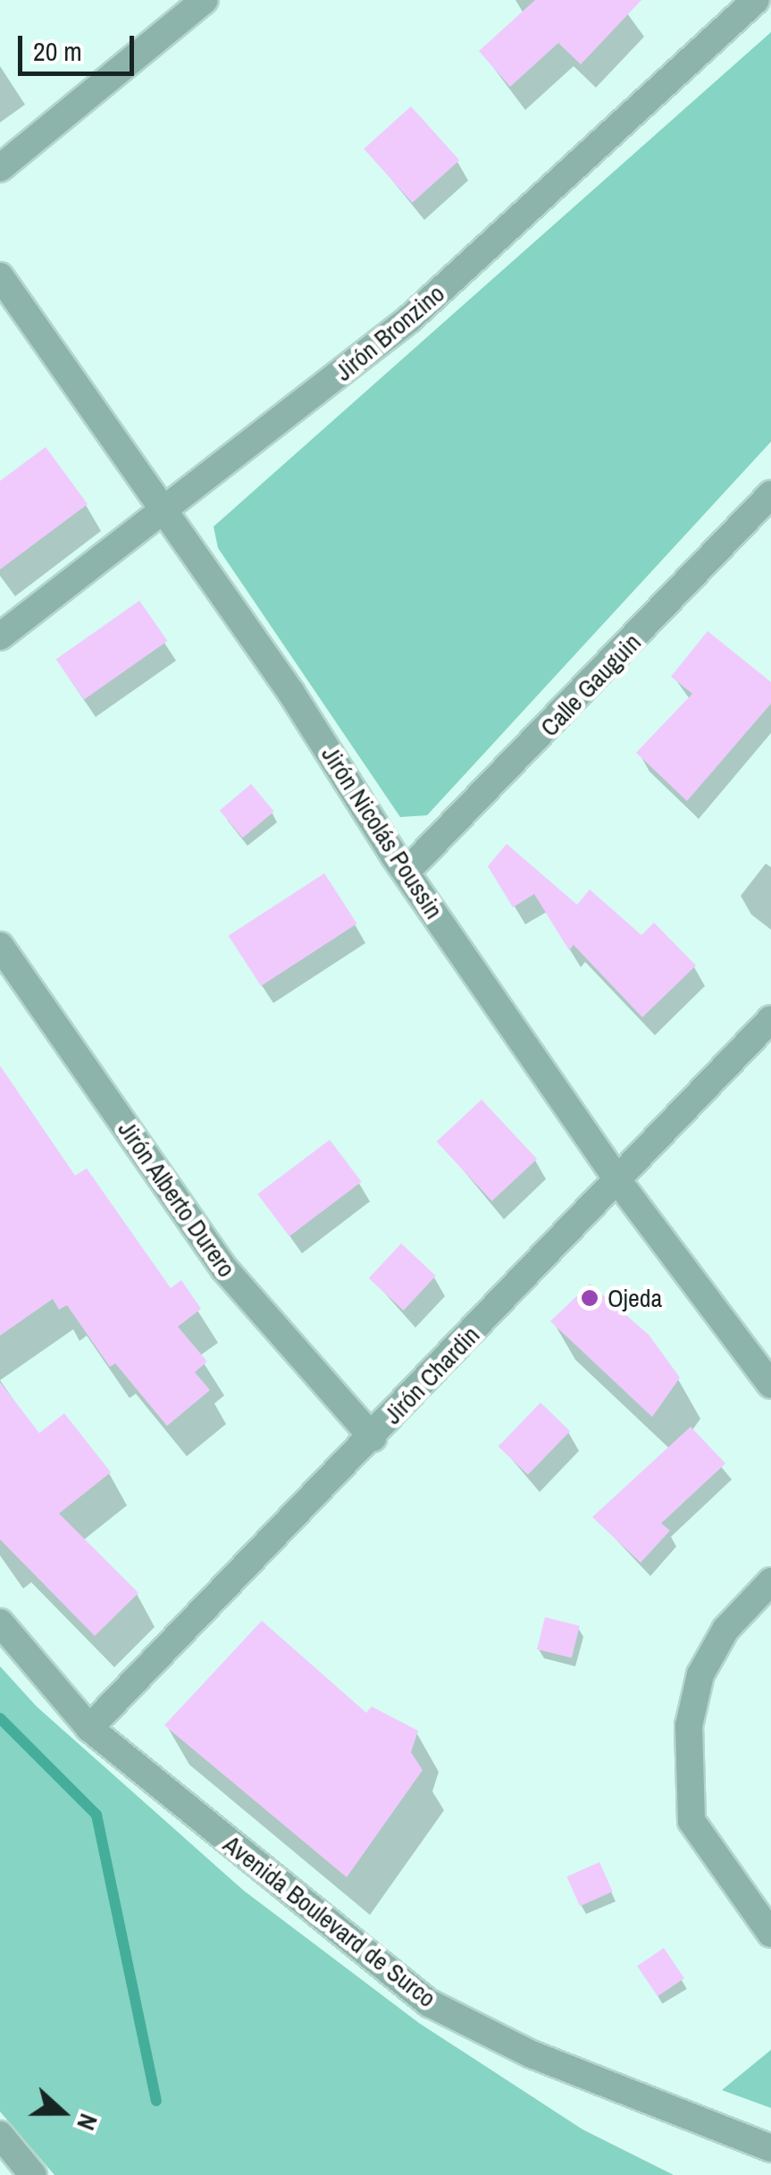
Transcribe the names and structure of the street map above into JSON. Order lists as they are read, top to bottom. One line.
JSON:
{"streets":{"street":["Jirón Bronzino","Calle Gauguin","Jirón Nicolás Poussin","Jirón Alberto Durero","Jirón Chardin","Avenida Boulevard de Surco"]},"crossings":[["Jirón Bronzino","Jirón Nicolás Poussin"],["Calle Gauguin","Jirón Nicolás Poussin"],["Jirón Nicolás Poussin","Jirón Chardin"],["Jirón Alberto Durero","Jirón Chardin"],["Jirón Chardin","Avenida Boulevard de Surco"]],"places":["Ojeda"],"scale_bar":"20 m","north":"right"}
